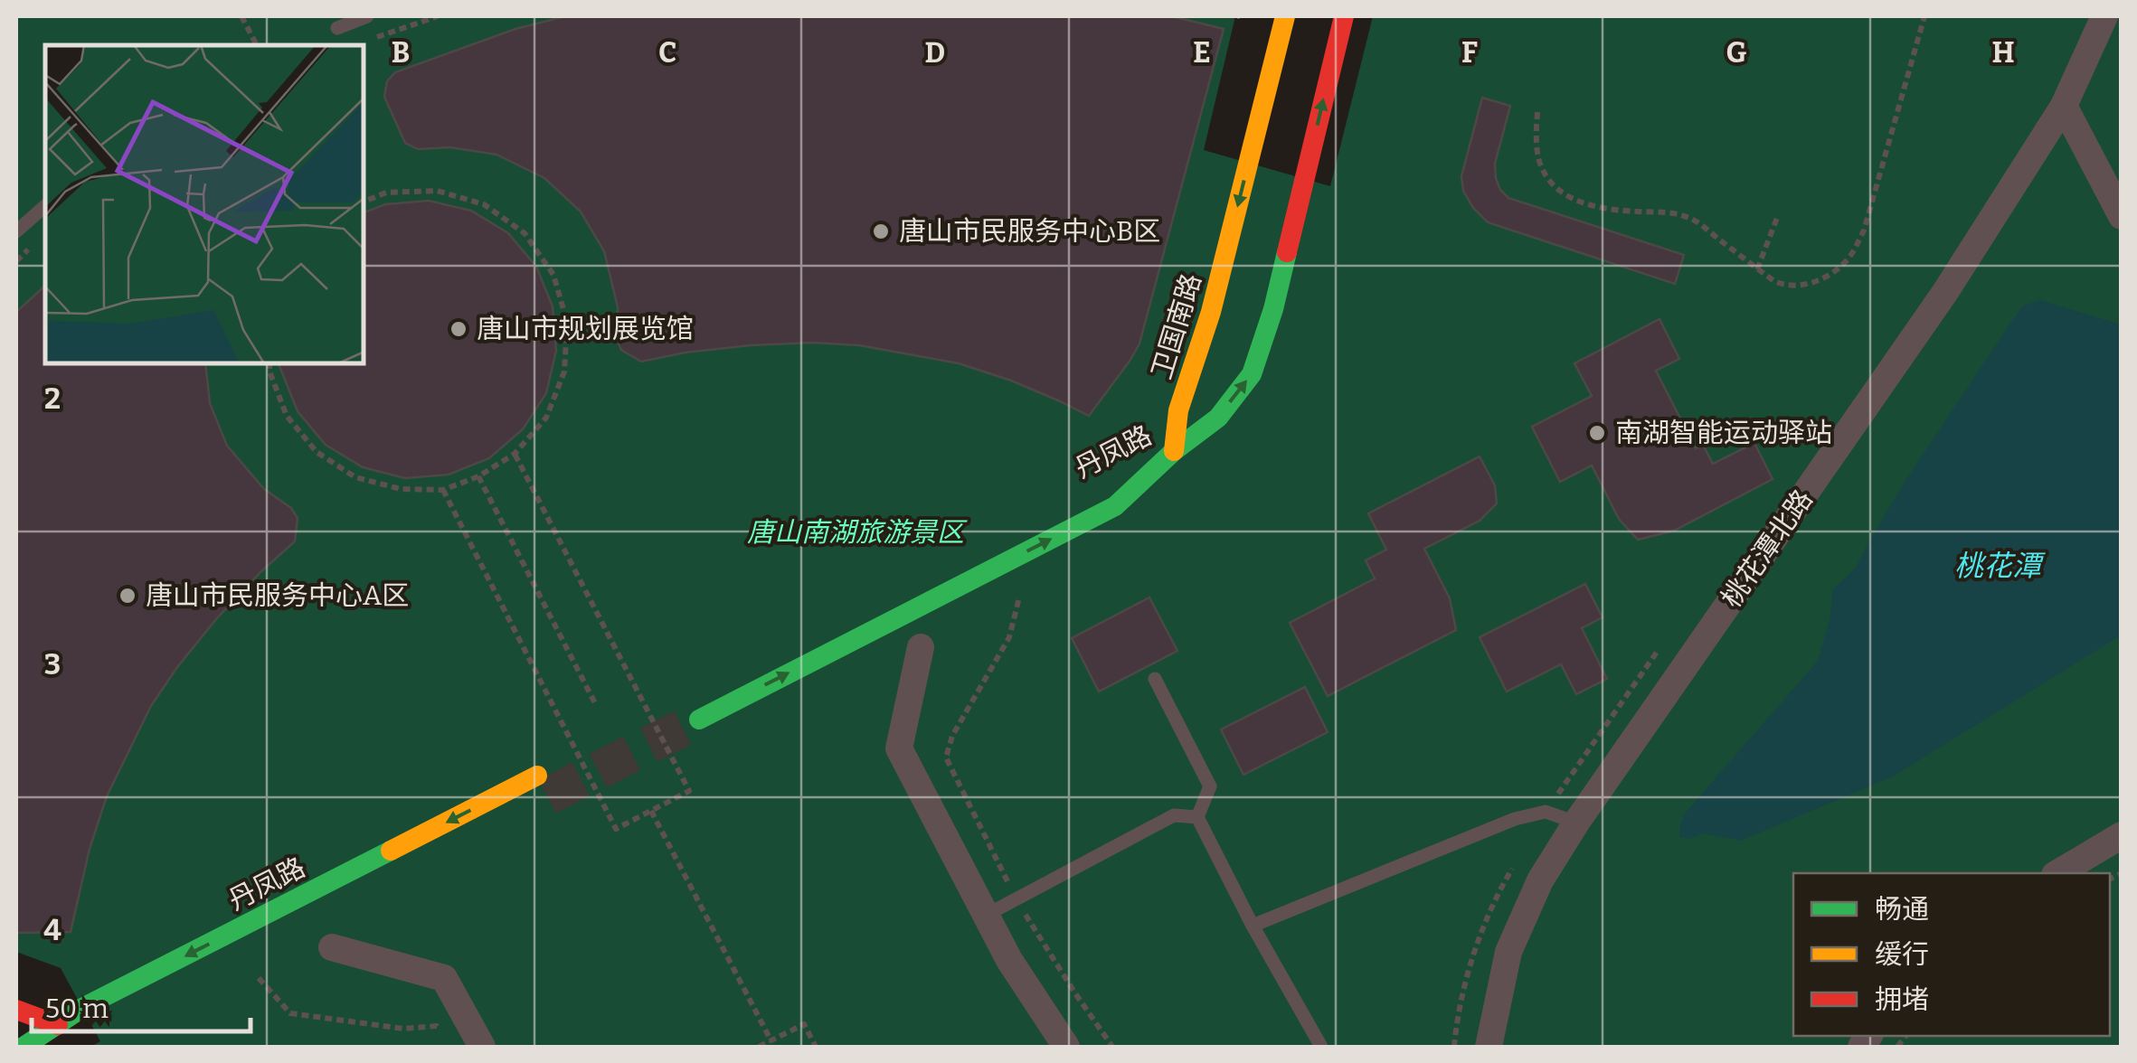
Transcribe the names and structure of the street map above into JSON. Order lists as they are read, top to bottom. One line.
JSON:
{"streets":{"main road":["卫国南路","丹凤路"],"street":["桃花潭北路"]},"crossings":[["卫国南路","丹凤路"]],"water":["桃花潭"],"parks":["唐山南湖旅游景区"],"places":["唐山市民服务中心B区","唐山市规划展览馆","南湖智能运动驿站","唐山市民服务中心A区"],"legend":["畅通","缓行","拥堵"],"scale_bar":"50 m","grid":{"columns":["B","C","D","E","F","G","H"],"rows":["2","3","4"]}}
